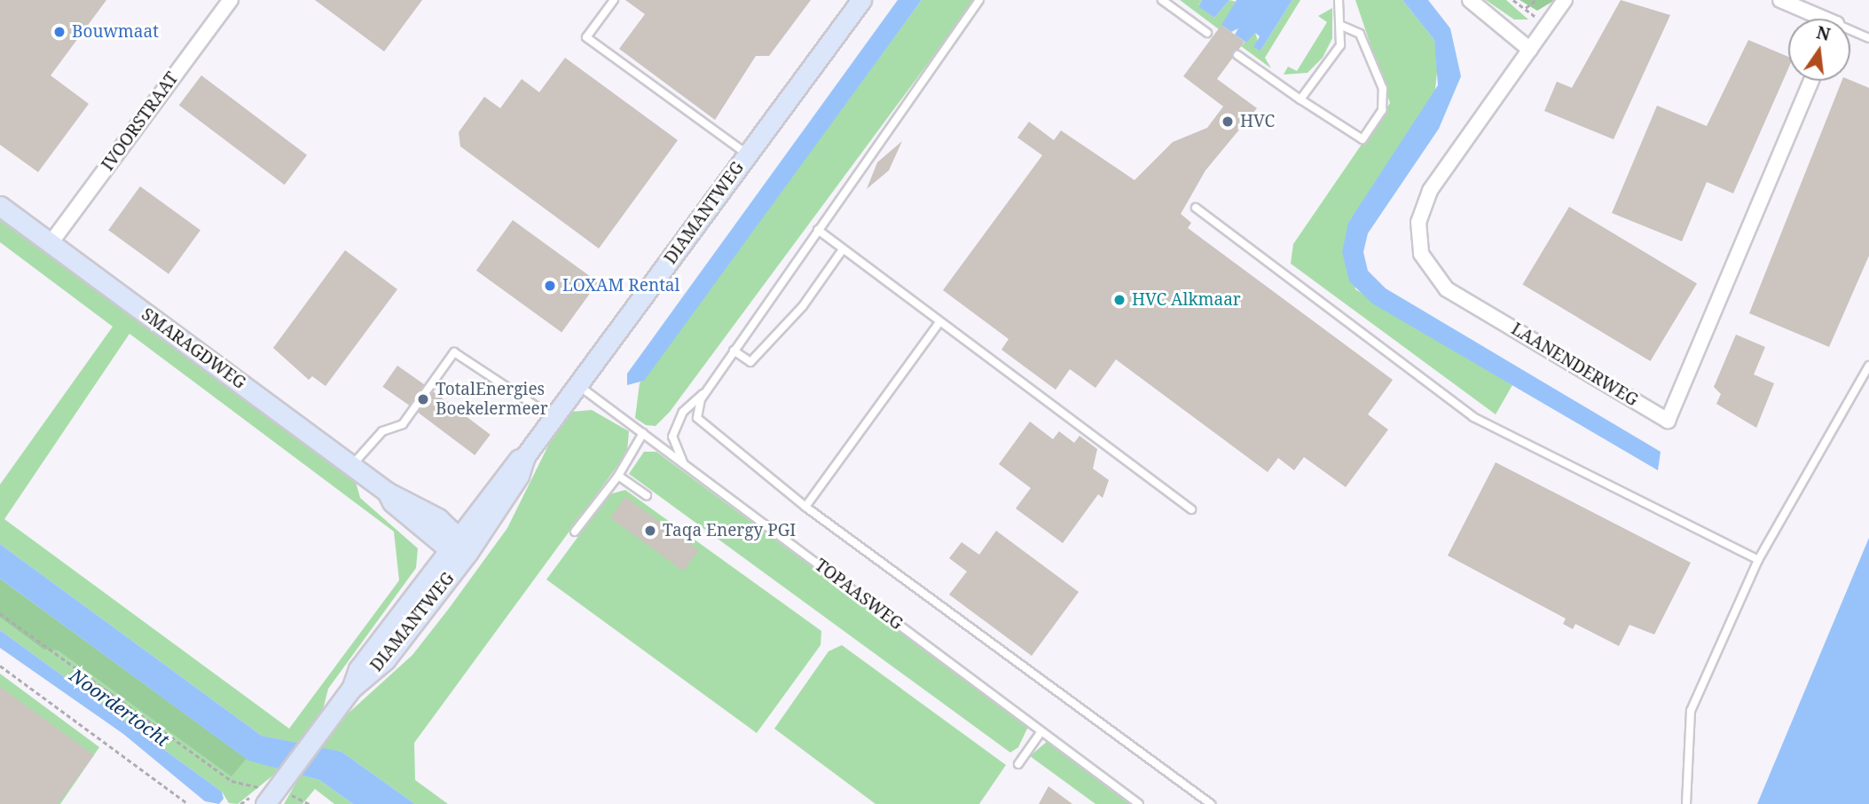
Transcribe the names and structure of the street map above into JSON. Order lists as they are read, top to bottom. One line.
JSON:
{"streets":{"street":["IVOORSTRAAT","DIAMANTWEG","SMARAGDWEG","LAANENDERWEG"],"lane":["TOPAASWEG"]},"crossings":[["IVOORSTRAAT","SMARAGDWEG"],["DIAMANTWEG","SMARAGDWEG"],["DIAMANTWEG","TOPAASWEG"]],"water":["Noordertocht"],"places":["Bouwmaat","HVC","LOXAM Rental","HVC Alkmaar","TotalEnergies Boekelermeer","Taqa Energy PGI"],"north":"top"}
